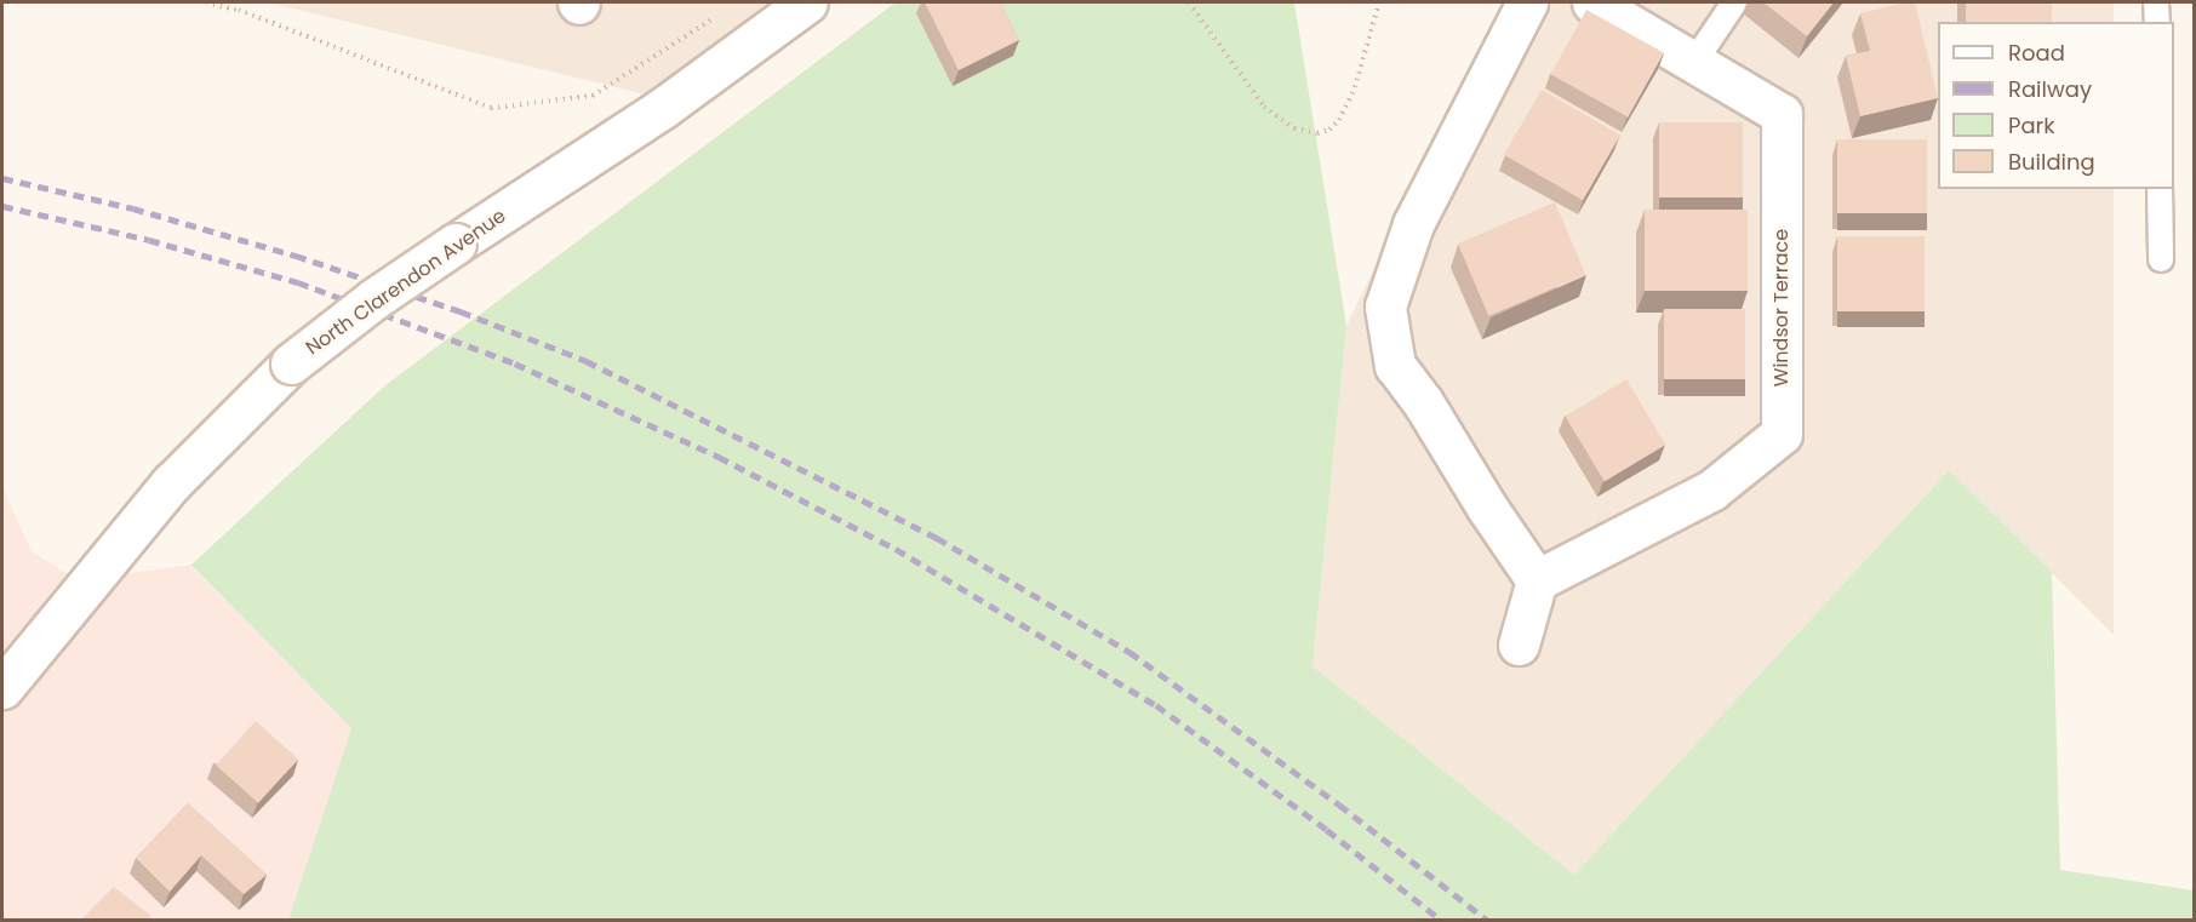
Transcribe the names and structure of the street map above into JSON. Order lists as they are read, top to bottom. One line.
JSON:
{"streets":{"street":["North Clarendon Avenue","Windsor Terrace"]},"legend":["Road","Railway","Park","Building"]}
